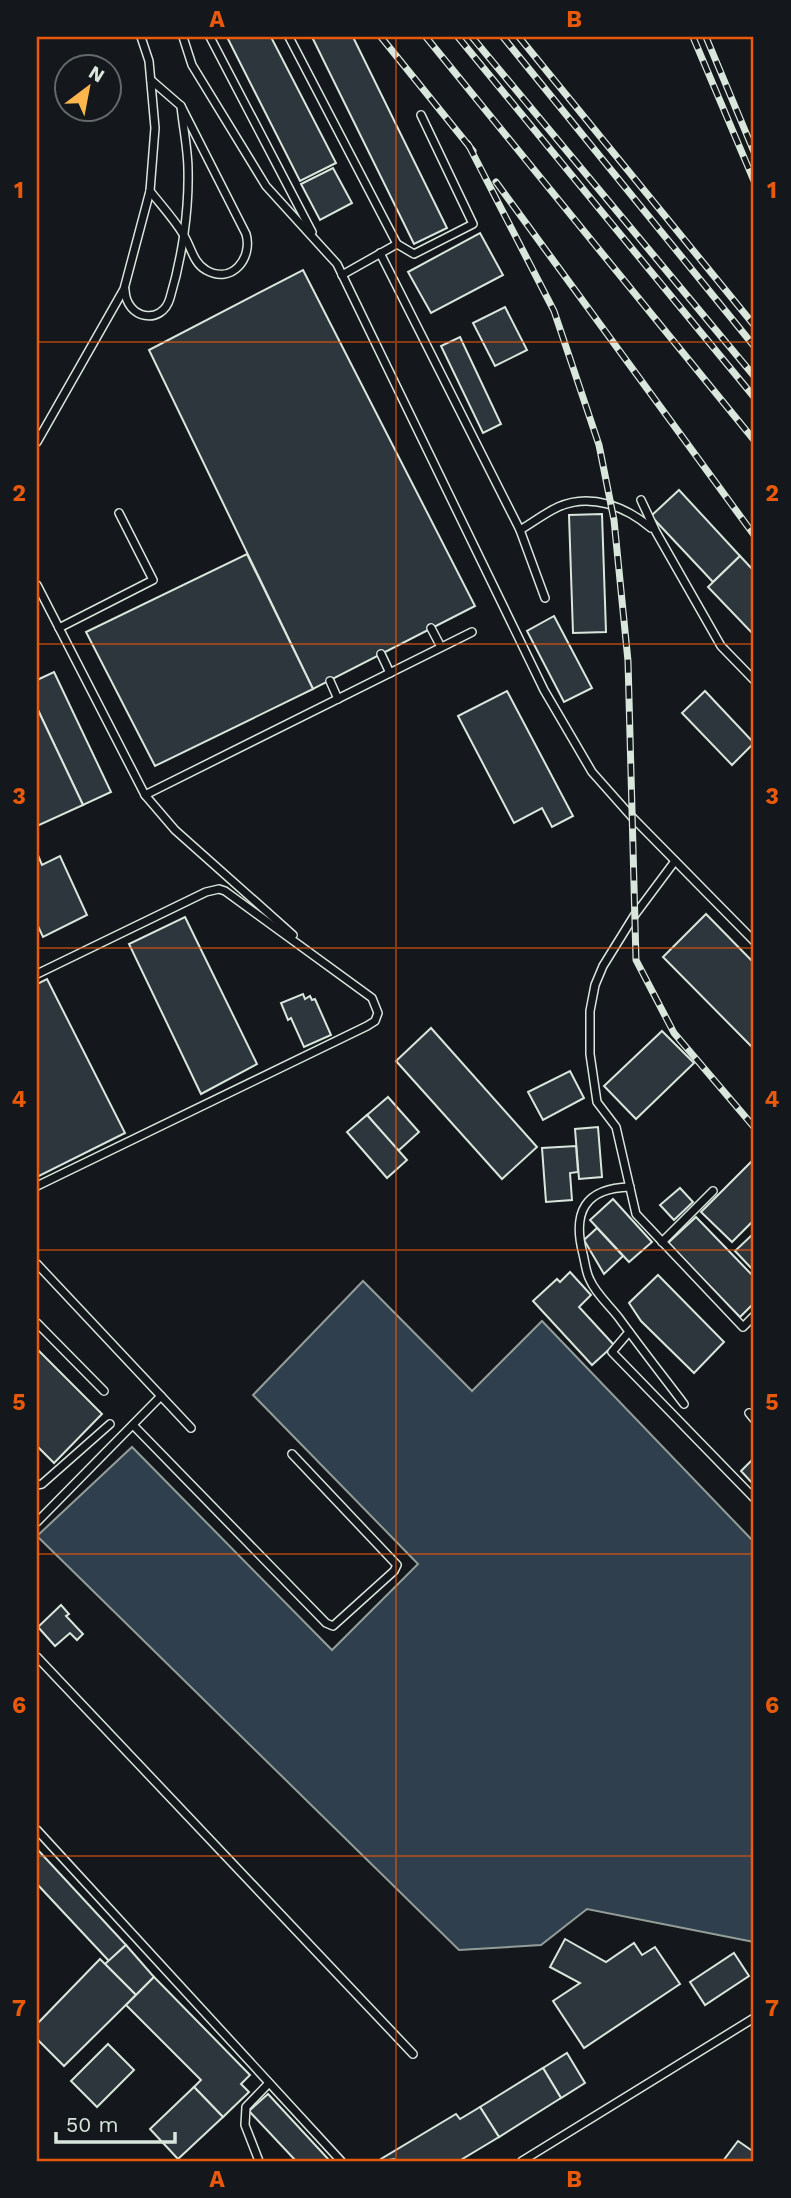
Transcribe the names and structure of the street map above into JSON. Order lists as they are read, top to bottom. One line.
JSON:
{"scale_bar":"50 m","north":"top right","grid":{"columns":["A","B"],"rows":["1","2","3","4","5","6","7"]}}
